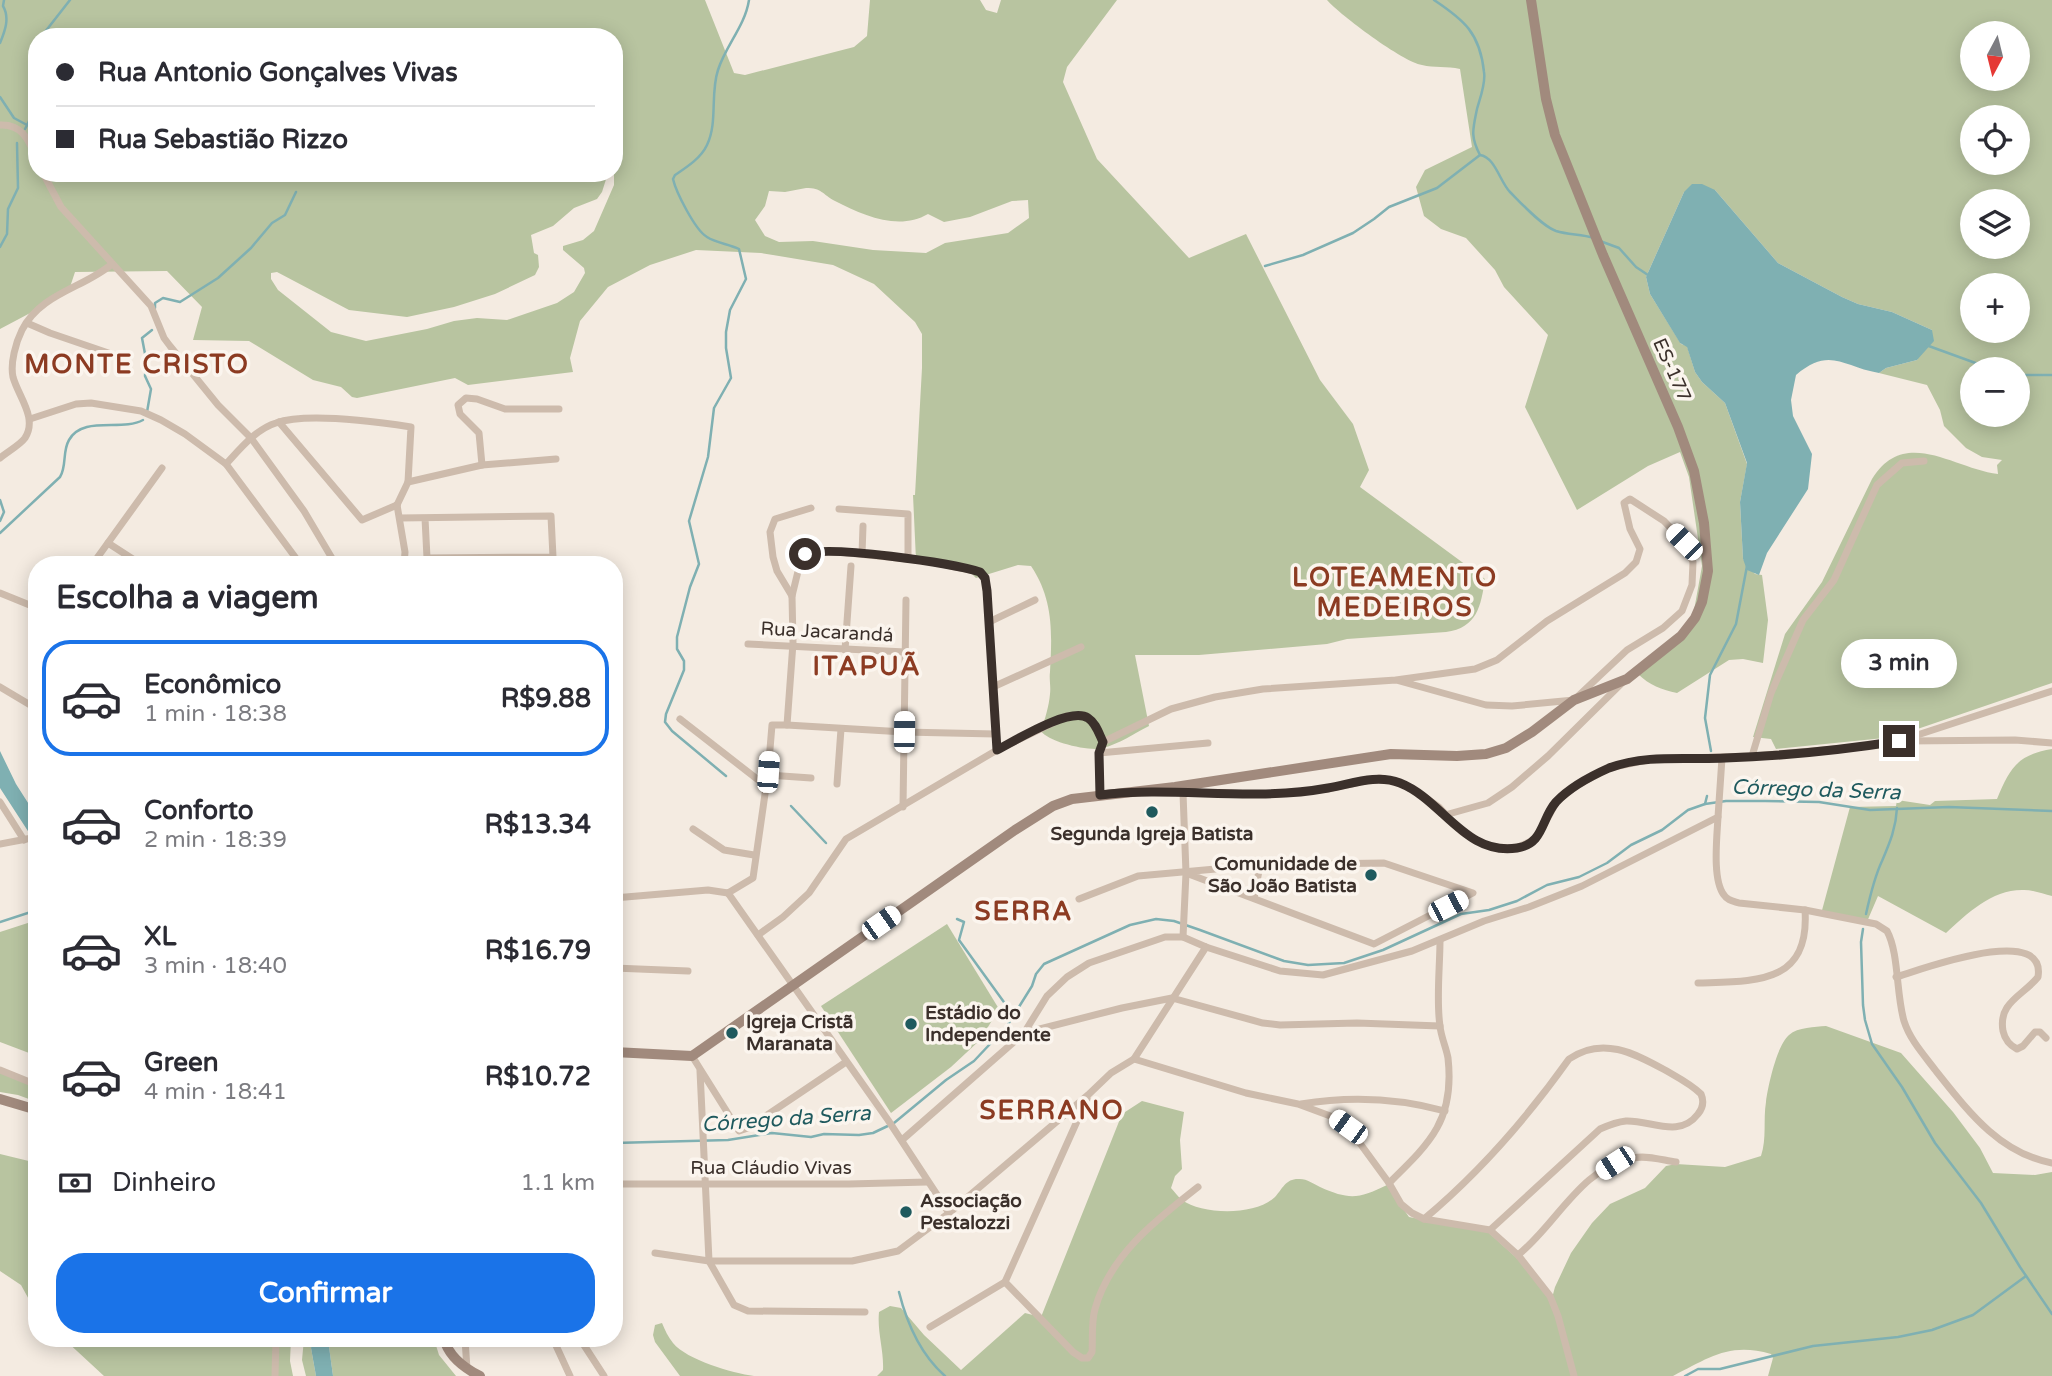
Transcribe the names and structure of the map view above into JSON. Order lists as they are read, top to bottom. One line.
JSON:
{"streets":{"main road":["ES-177"],"street":["Rua Jacarandá","Rua Cláudio Vivas"]},"districts":["MONTE CRISTO","LOTEAMENTO MEDEIROS","ITAPUÃ","SERRA","SERRANO"],"water":["Córrego da Serra"],"places":["Segunda Igreja Batista","Comunidade de São João Batista","Estádio do Independente","Igreja Cristã Maranata","Associação Pestalozzi"],"north":"bottom","page":{"map_buttons":["+","−"],"banner":["Rua Antonio Gonçalves Vivas","Rua Sebastião Rizzo"],"heading":"Escolha a viagem","bubble":"3 min","list":[{"name":"Econômico","note":"1 min · 18:38","value":"R$9.88"},{"name":"Conforto","note":"2 min · 18:39","value":"R$13.34"},{"name":"XL","note":"3 min · 18:40","value":"R$16.79"},{"name":"Green","note":"4 min · 18:41","value":"R$10.72"}],"pay":["Dinheiro","1.1 km"],"buttons":"Confirmar"}}
